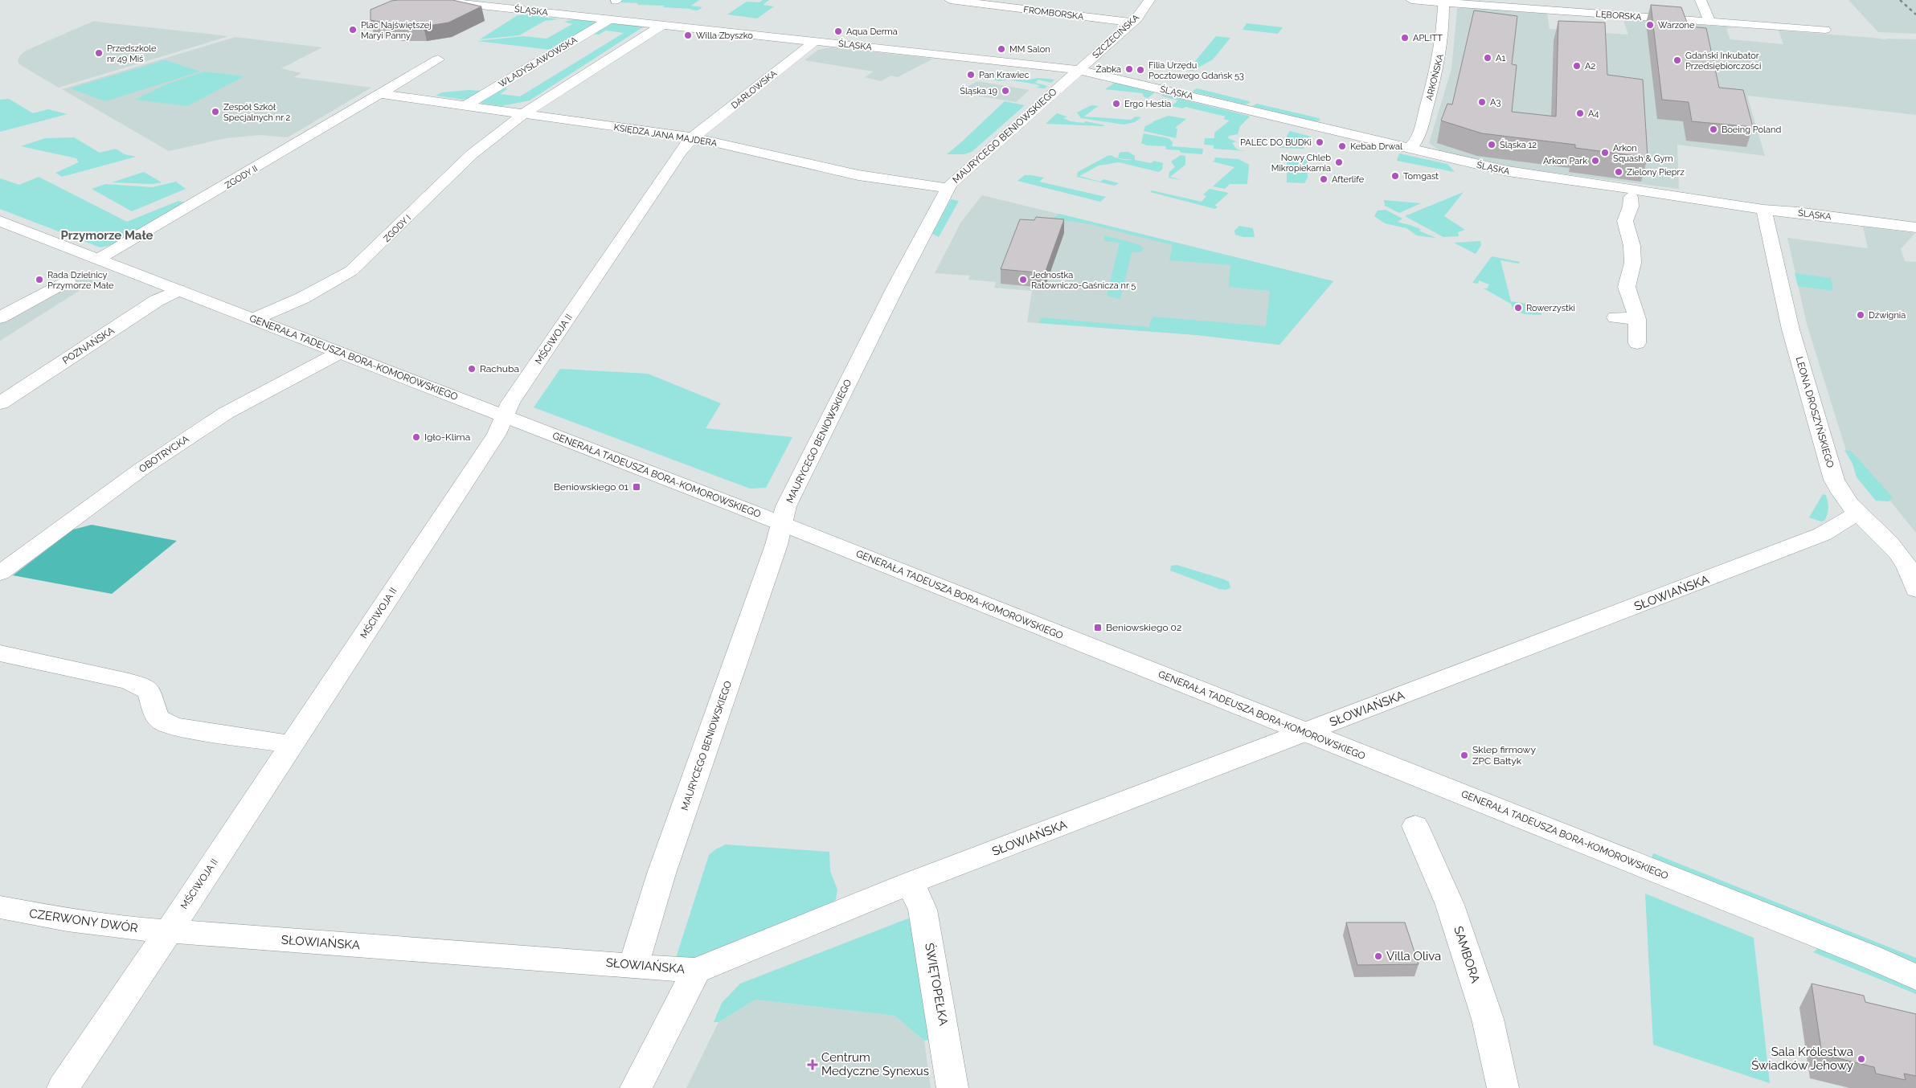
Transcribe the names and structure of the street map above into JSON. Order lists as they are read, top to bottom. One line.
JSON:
{"streets":{"street":["ŚLĄSKA","FROMBORSKA","LĘBORSKA","SZCZECIŃSKA","WŁADYSŁAWOWSKA","ARKOŃSKA","DARŁOWSKA","KSIĘDZA JANA MAJDERA","MAURYCEGO BENIOWSKIEGO","ZGODY II","ZGODY I","MŚCIWOJA II","POZNAŃSKA","GENERAŁA TADEUSZA BORA-KOMOROWSKIEGO","LEONA DROSZYŃSKIEGO","OBOTRYCKA","SŁOWIAŃSKA","CZERWONY DWÓR","SAMBORA","ŚWIĘTOPEŁKA"]},"crossings":[["ŚLĄSKA","SZCZECIŃSKA"],["ŚLĄSKA","WŁADYSŁAWOWSKA"],["ŚLĄSKA","ARKOŃSKA"],["ŚLĄSKA","DARŁOWSKA"],["ŚLĄSKA","MAURYCEGO BENIOWSKIEGO"],["ŚLĄSKA","LEONA DROSZYŃSKIEGO"],["FROMBORSKA","SZCZECIŃSKA"],["LĘBORSKA","ARKOŃSKA"],["SZCZECIŃSKA","MAURYCEGO BENIOWSKIEGO"],["WŁADYSŁAWOWSKA","KSIĘDZA JANA MAJDERA"],["DARŁOWSKA","KSIĘDZA JANA MAJDERA"],["DARŁOWSKA","MŚCIWOJA II"],["KSIĘDZA JANA MAJDERA","MAURYCEGO BENIOWSKIEGO"],["KSIĘDZA JANA MAJDERA","ZGODY II"],["KSIĘDZA JANA MAJDERA","ZGODY I"],["KSIĘDZA JANA MAJDERA","MŚCIWOJA II"],["MAURYCEGO BENIOWSKIEGO","GENERAŁA TADEUSZA BORA-KOMOROWSKIEGO"],["MAURYCEGO BENIOWSKIEGO","SŁOWIAŃSKA"],["ZGODY II","GENERAŁA TADEUSZA BORA-KOMOROWSKIEGO"],["ZGODY I","GENERAŁA TADEUSZA BORA-KOMOROWSKIEGO"],["MŚCIWOJA II","GENERAŁA TADEUSZA BORA-KOMOROWSKIEGO"],["MŚCIWOJA II","SŁOWIAŃSKA"],["MŚCIWOJA II","CZERWONY DWÓR"],["POZNAŃSKA","GENERAŁA TADEUSZA BORA-KOMOROWSKIEGO"],["GENERAŁA TADEUSZA BORA-KOMOROWSKIEGO","OBOTRYCKA"],["GENERAŁA TADEUSZA BORA-KOMOROWSKIEGO","SŁOWIAŃSKA"],["LEONA DROSZYŃSKIEGO","SŁOWIAŃSKA"],["SŁOWIAŃSKA","CZERWONY DWÓR"],["SŁOWIAŃSKA","ŚWIĘTOPEŁKA"]],"districts":["Przymorze Małe"],"places":{"other":["Warzone","Plac Najświętszej Maryi Panny","Aqua Derma","Willa Zbyszko","APL!TT","MM Salon","Przedszkole nr 49 Miś","A1","Gdański Inkubator Przedsiębiorczości","A2","Żabka","Filia Urzędu Pocztowego Gdańsk 53","Pan Krawiec","Śląska 19","A3","Ergo Hestia","Zespół Szkół Specjalnych nr 2","A4","Boeing Poland","PALEC DO BUDKi","Śląska 12","Kebab Drwal","Arkon Squash & Gym","Arkon Park","Nowy Chleb Mikropiekarnia","Zielony Pieprz","Tomgast","Afterlife","Rada Dzielnicy Przymorze Małe","Jednostka Ratowniczo-Gaśnicza nr 5","Rowerzystki","Dźwignia","Rachuba","Igło-Klima","Sklep firmowy ZPC Bałtyk","Villa Oliva","Sala Królestwa Świadków Jehowy"],"transit":["Beniowskiego 01","Beniowskiego 02"],"health":["Centrum Medyczne Synexus"]}}
